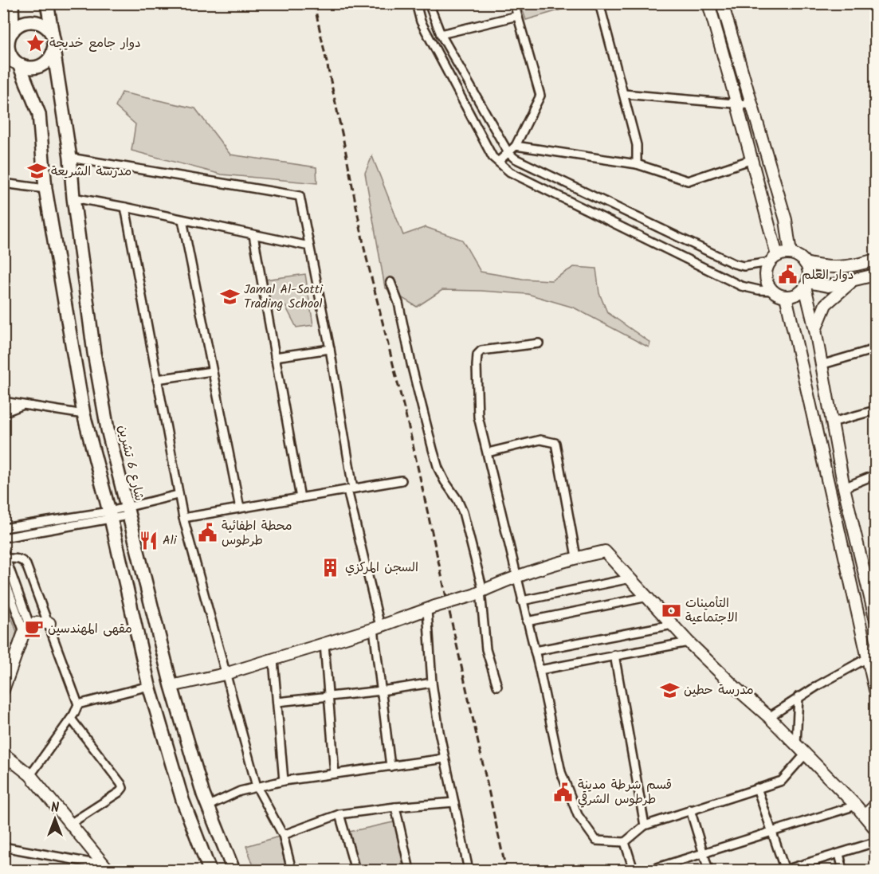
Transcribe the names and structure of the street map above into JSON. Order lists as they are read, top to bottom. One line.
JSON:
{"streets":{"main road":["شارع 6 تشرين"]},"places":{"place":["دوار جامع خديجة"],"school or university":["مدرسة الشريعة","Jamal Al-Satti Trading School","مدرسة حطين"],"public building":["دوار العلم","محطة اطفائية طرطوس","قسم شرطة مدينة طرطوس الشرقي"],"restaurant":["Ali"],"building":["السجن المركزي"],"bank":["التأمينات الاجتماعية"],"cafe":["مقهى المهندسين"]},"north":"top"}
